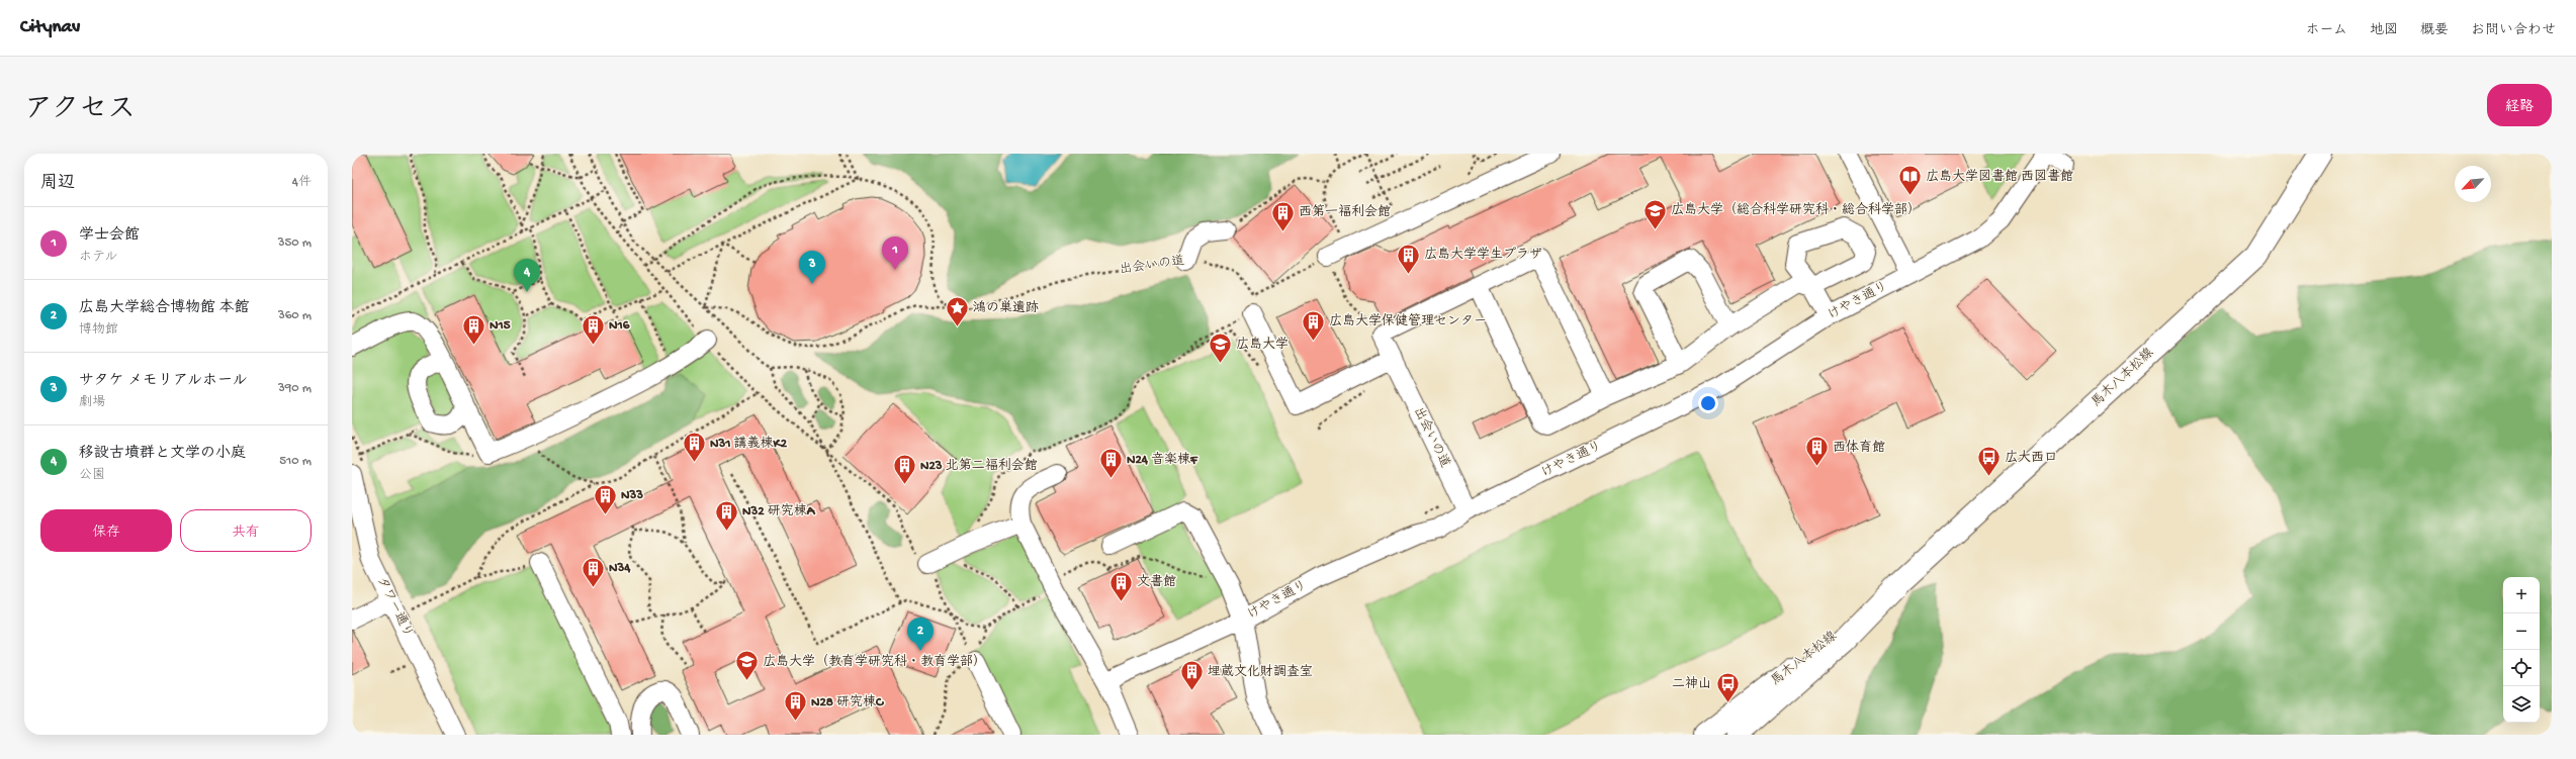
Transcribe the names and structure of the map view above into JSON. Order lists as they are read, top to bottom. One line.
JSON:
{"streets":{"main road":["馬木八本松線"],"street":["出会いの道","けやき通り","タワー通り"]},"crossings":[["出会いの道","けやき通り"]],"places":{"library":["広島大学図書館 西図書館"],"school or university":["広島大学（総合科学研究科・総合科学部）","広島大学","広島大学（教育学研究科・教育学部）"],"building":["西第一福利会館","広島大学学生プラザ","広島大学保健管理センター","N15","N16","N31 講義棟K2","西体育館","N24 音楽棟F","N23 北第二福利会館","N33","N32 研究棟A","N34","文書館","埋蔵文化財調査室","N28 研究棟C"],"place":["鴻の巣遺跡"],"bus stop":["広大西口","二神山"]},"north":"bottom left","page":{"header":"Citynav","nav":["ホーム","地図","概要","お問い合わせ"],"title":"アクセス","buttons":["経路",["保存","共有"]],"heading":["周辺","4件"],"list":[{"mark":"1","name":"学士会館","note":"ホテル","value":"350 m"},{"mark":"2","name":"広島大学総合博物館 本館","note":"博物館","value":"360 m"},{"mark":"3","name":"サタケ メモリアルホール","note":"劇場","value":"390 m"},{"mark":"4","name":"移設古墳群と文学の小庭","note":"公園","value":"510 m"}],"pins":["1","3","4","2"],"map_buttons":["+","−"]}}
